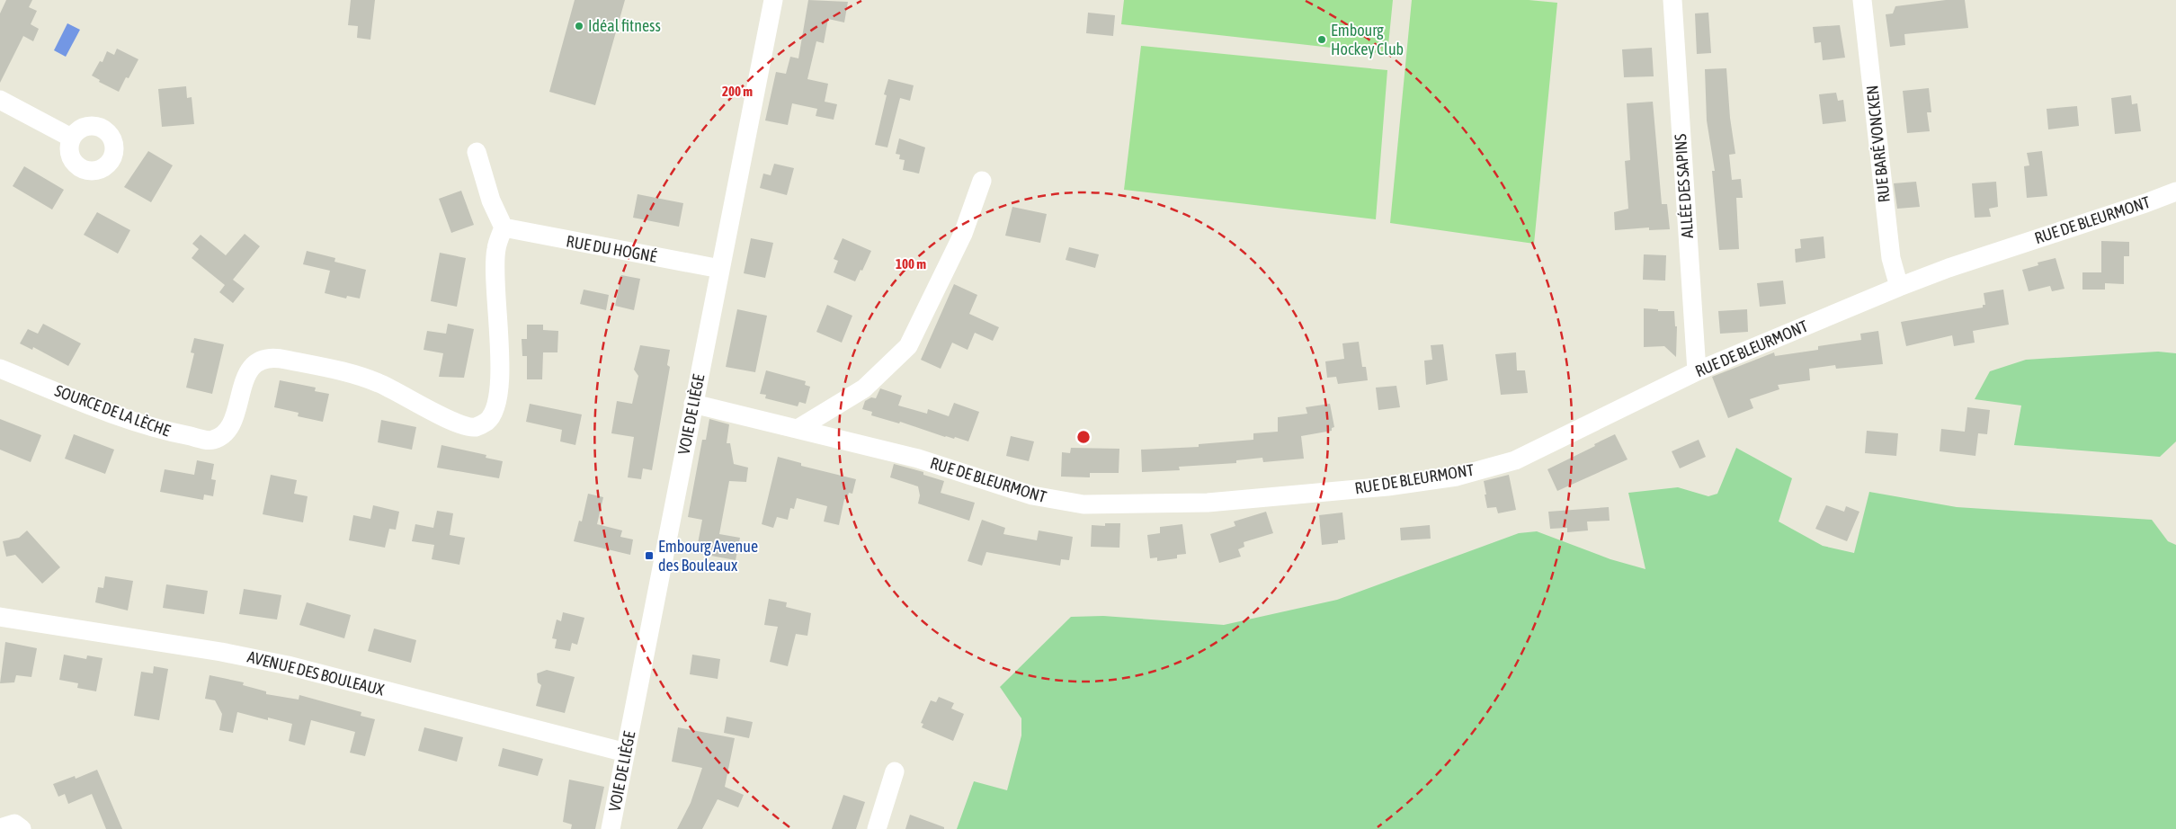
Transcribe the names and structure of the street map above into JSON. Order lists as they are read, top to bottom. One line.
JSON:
{"streets":{"street":["RUE BARÉ VONCKEN","ALLÉE DES SAPINS","RUE DE BLEURMONT","RUE DU HOGNÉ","SOURCE DE LA LÈCHE","VOIE DE LIÈGE","AVENUE DES BOULEAUX"]},"crossings":[["RUE BARÉ VONCKEN","RUE DE BLEURMONT"],["ALLÉE DES SAPINS","RUE DE BLEURMONT"],["RUE DE BLEURMONT","VOIE DE LIÈGE"],["RUE DU HOGNÉ","SOURCE DE LA LÈCHE"],["RUE DU HOGNÉ","VOIE DE LIÈGE"],["VOIE DE LIÈGE","AVENUE DES BOULEAUX"]],"places":{"other":["Idéal fitness","Embourg Hockey Club"],"transit":["Embourg Avenue des Bouleaux"]},"rings":["200 m","100 m"]}
